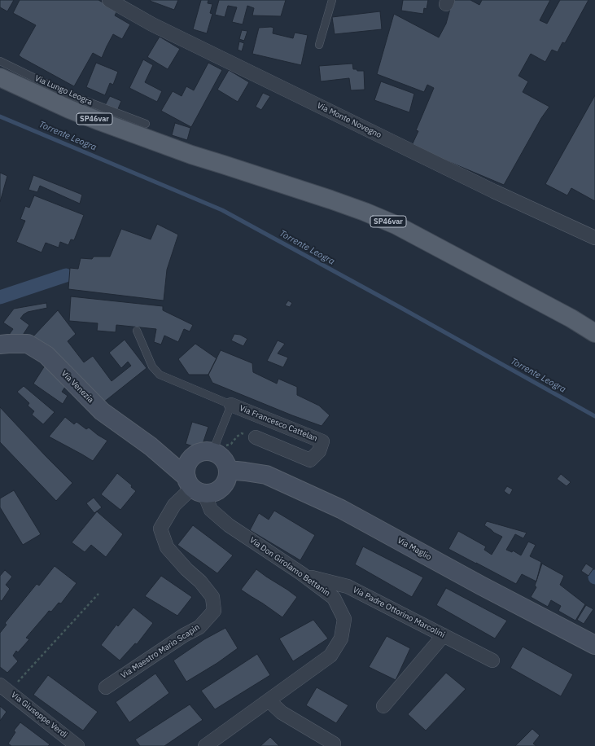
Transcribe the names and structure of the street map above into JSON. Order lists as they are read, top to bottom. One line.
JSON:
{"streets":{"main road":["SP46var"],"street":["Via Monte Novegno","Via Venezia","Via Francesco Cattelan","Via Maglio","Via Don Girolamo Bettanin","Via Padre Ottorino Marcolini","Via Maestro Mario Scapin","Via Giuseppe Verdi"],"lane":["Via Lungo Leogra"]},"crossings":[["Via Venezia","Via Francesco Cattelan"],["Via Venezia","Via Maglio"],["Via Venezia","Via Don Girolamo Bettanin"],["Via Venezia","Via Maestro Mario Scapin"],["Via Francesco Cattelan","Via Maglio"],["Via Francesco Cattelan","Via Don Girolamo Bettanin"],["Via Francesco Cattelan","Via Maestro Mario Scapin"],["Via Maglio","Via Don Girolamo Bettanin"],["Via Maglio","Via Maestro Mario Scapin"],["Via Don Girolamo Bettanin","Via Padre Ottorino Marcolini"],["Via Don Girolamo Bettanin","Via Maestro Mario Scapin"]],"water":["Torrente Leogra"]}
